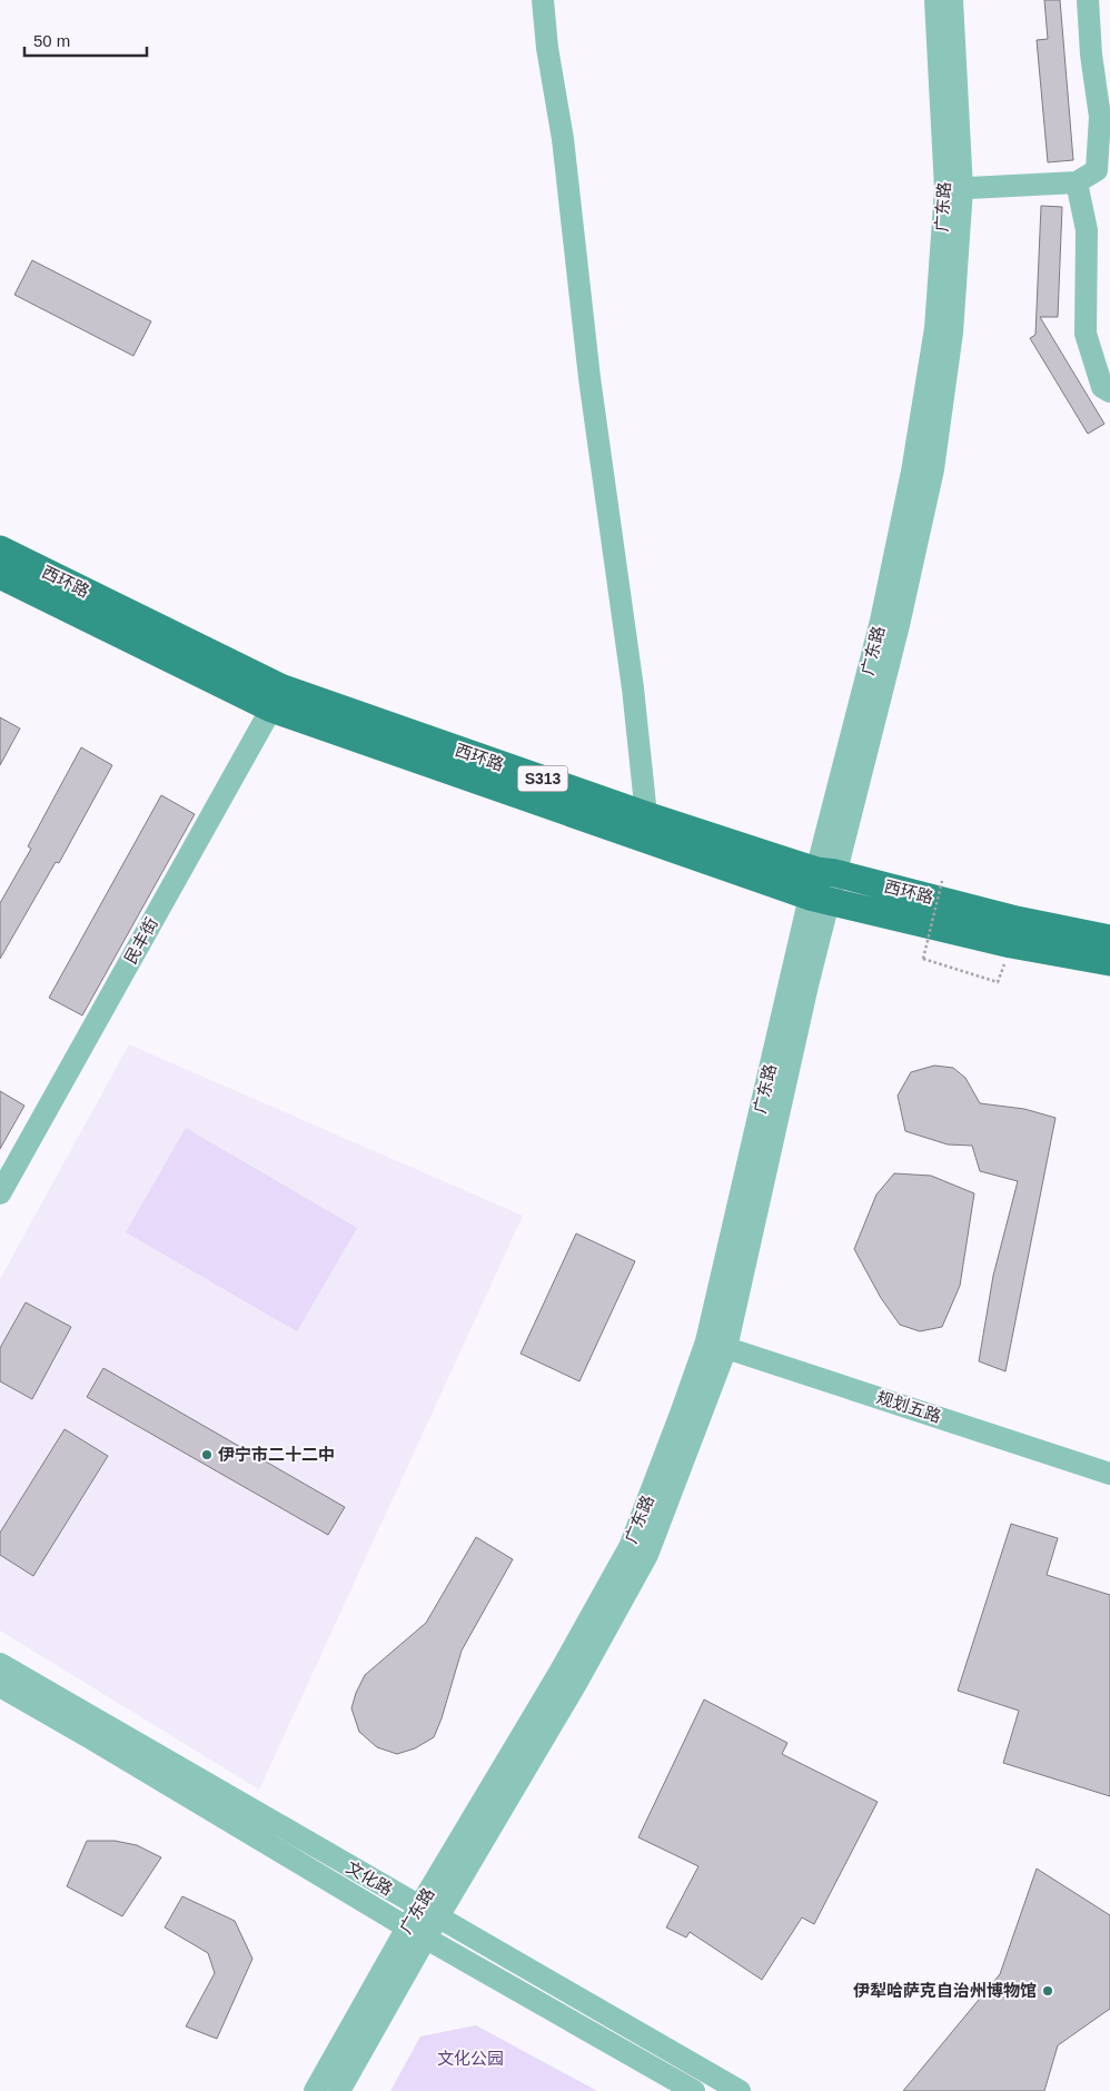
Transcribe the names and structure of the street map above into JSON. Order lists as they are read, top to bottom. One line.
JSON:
{"streets":{"main road":["西环路","S313"],"street":["广东路","民丰街","规划五路","文化路"]},"crossings":[["广东路","西环路"],["广东路","规划五路"],["广东路","文化路"],["西环路","民丰街"]],"parks":["文化公园"],"places":["伊宁市二十二中","伊犁哈萨克自治州博物馆"],"scale_bar":"50 m"}
